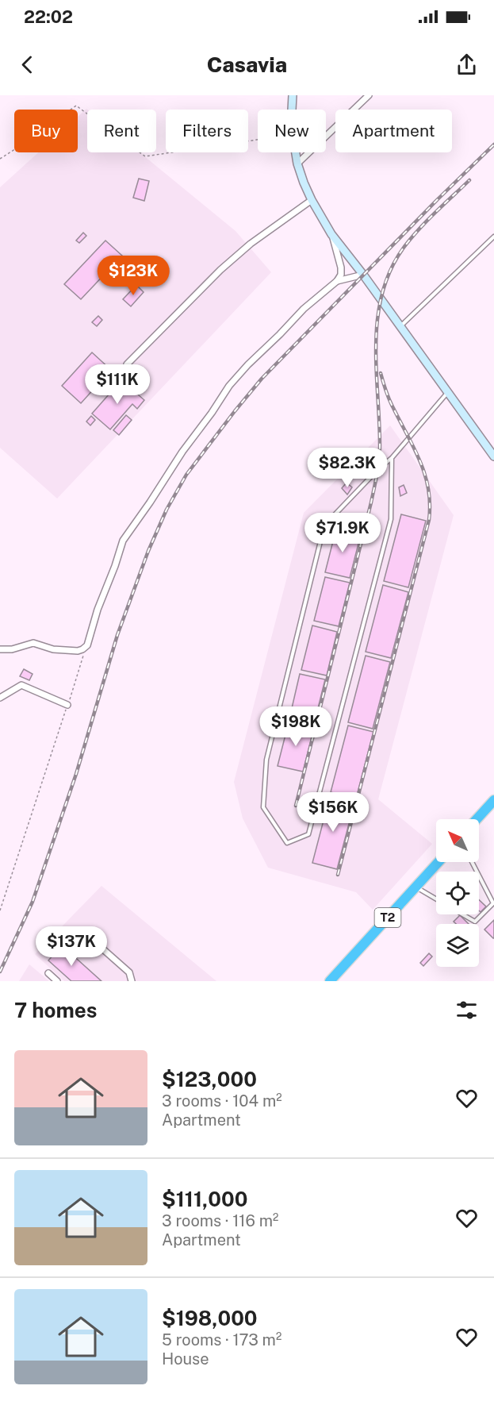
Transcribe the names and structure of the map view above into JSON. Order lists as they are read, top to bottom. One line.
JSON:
{"streets":{"highway":["T2"]},"north":"top left","page":{"status":"22:02","header":"Casavia","chip":["Buy","Rent","Filters","New","Apartment"],"price":["$123K","$111K","$82.3K","$71.9K","$198K","$156K","$137K"],"heading":"7 homes","list":[{"name":"$123,000","note":"3 rooms · 104 m² · Apartment"},{"name":"$111,000","note":"3 rooms · 116 m² · Apartment"},{"name":"$198,000","note":"5 rooms · 173 m² · House"}]}}
